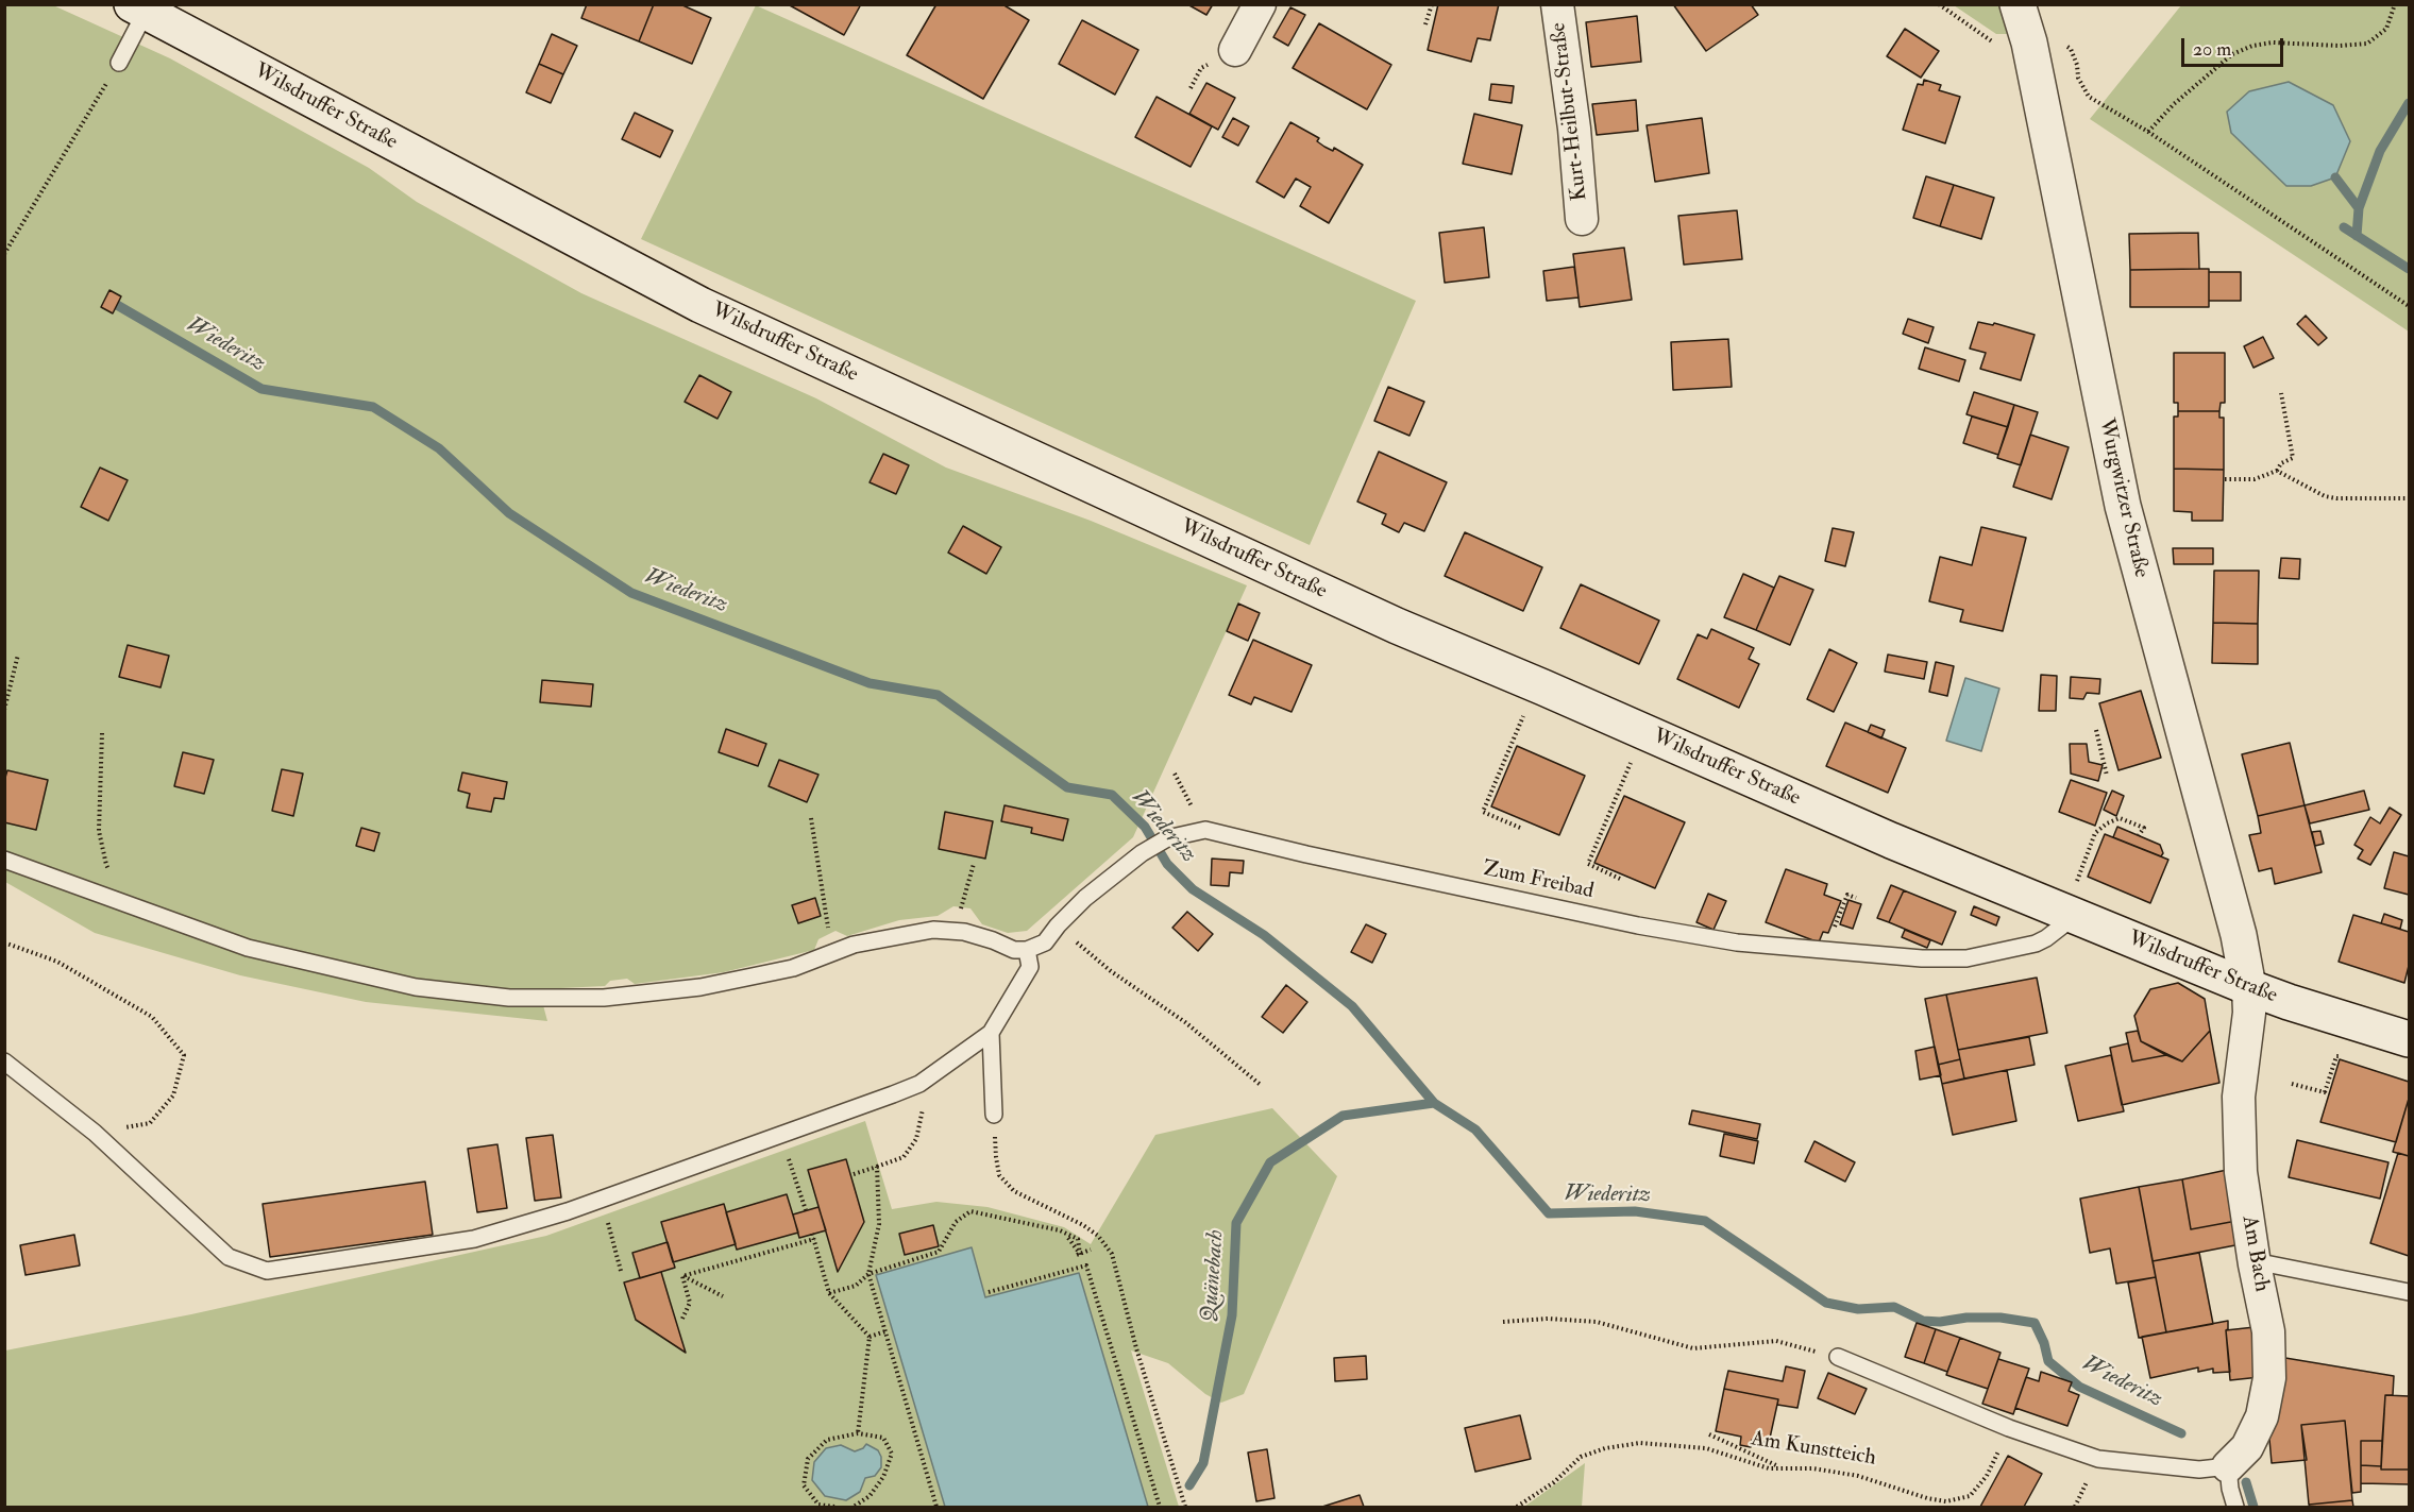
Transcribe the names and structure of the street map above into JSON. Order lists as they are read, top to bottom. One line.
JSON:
{"streets":{"main road":["Wilsdruffer Straße","Wurgwitzer Straße"],"street":["Kurt-Heilbut-Straße","Am Bach"],"lane":["Zum Freibad"],"path":["Am Kunstteich"]},"crossings":[["Wilsdruffer Straße","Wurgwitzer Straße"],["Wilsdruffer Straße","Zum Freibad"],["Wilsdruffer Straße","Am Bach"],["Wurgwitzer Straße","Am Bach"]],"water":["Wiederitz","Quänebach"],"scale_bar":"20 m"}
